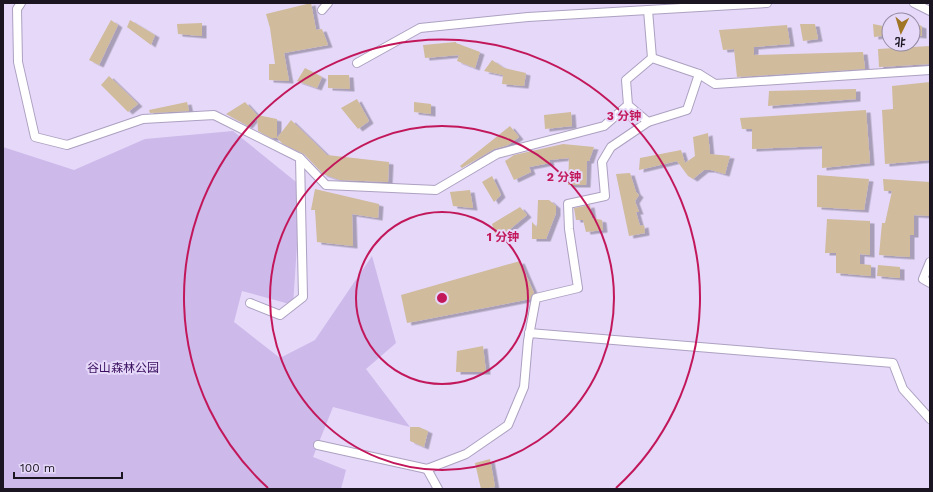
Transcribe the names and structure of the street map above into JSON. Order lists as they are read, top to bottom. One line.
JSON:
{"parks":["谷山森林公园"],"scale_bar":"100 m","north":"bottom","rings":["3 分钟","2 分钟","1 分钟"]}
